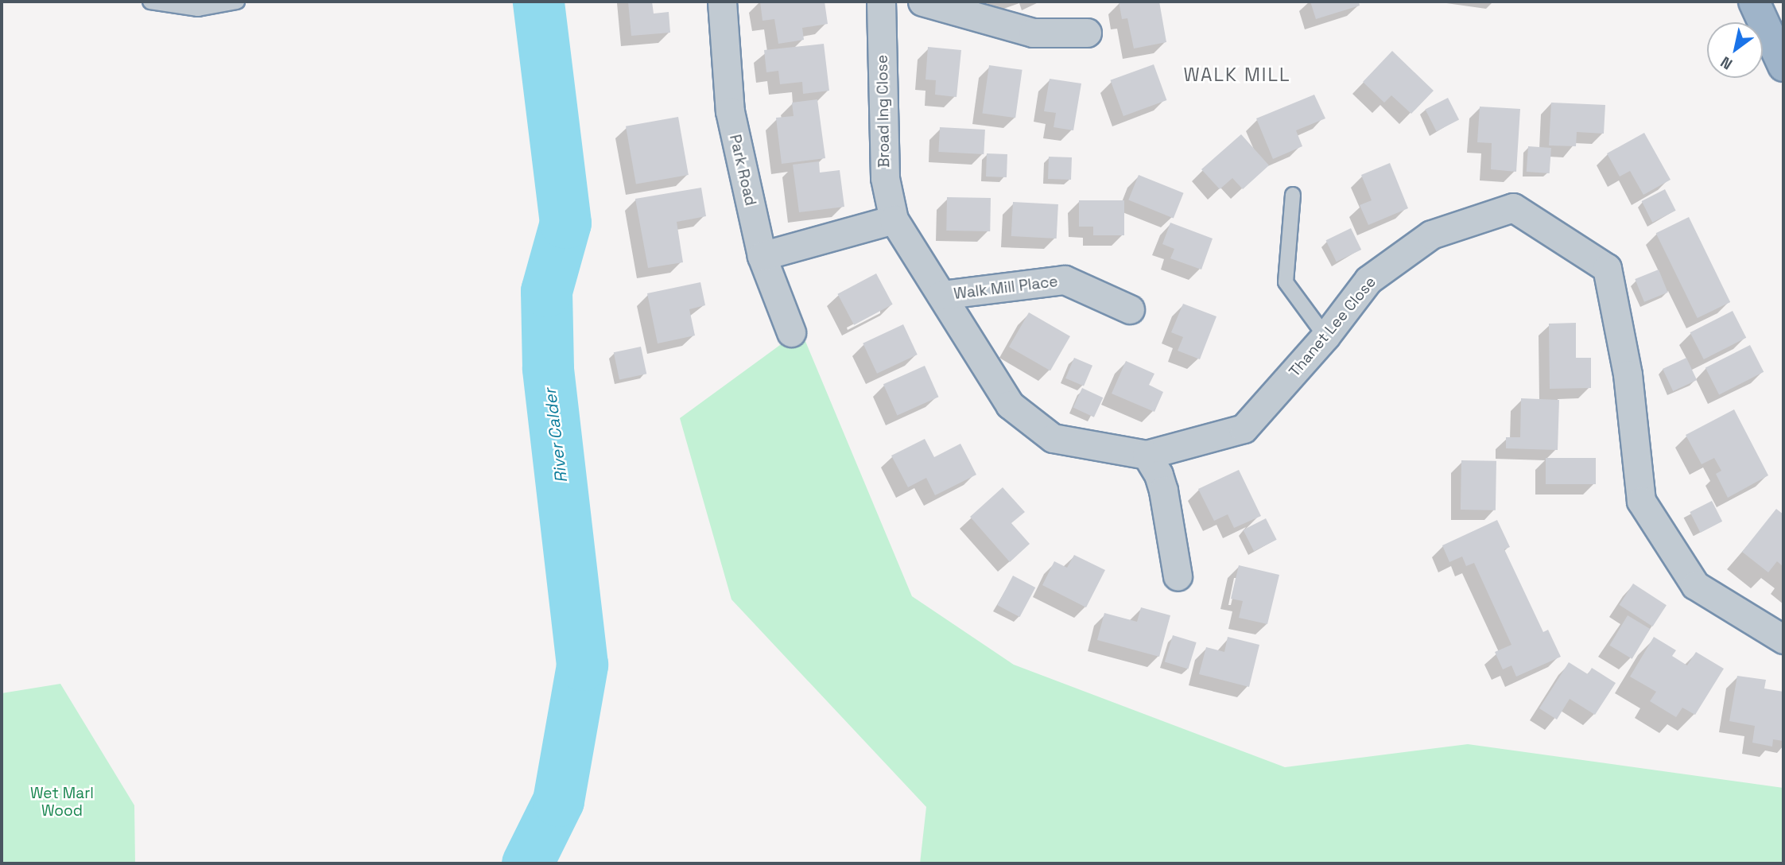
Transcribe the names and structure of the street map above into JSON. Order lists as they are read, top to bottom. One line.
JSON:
{"streets":{"street":["Broad Ing Close","Park Road","Walk Mill Place","Thanet Lee Close"]},"crossings":[["Broad Ing Close","Thanet Lee Close"],["Walk Mill Place","Thanet Lee Close"]],"districts":["WALK MILL"],"water":["River Calder"],"parks":["Wet Marl Wood"],"north":"bottom left"}
